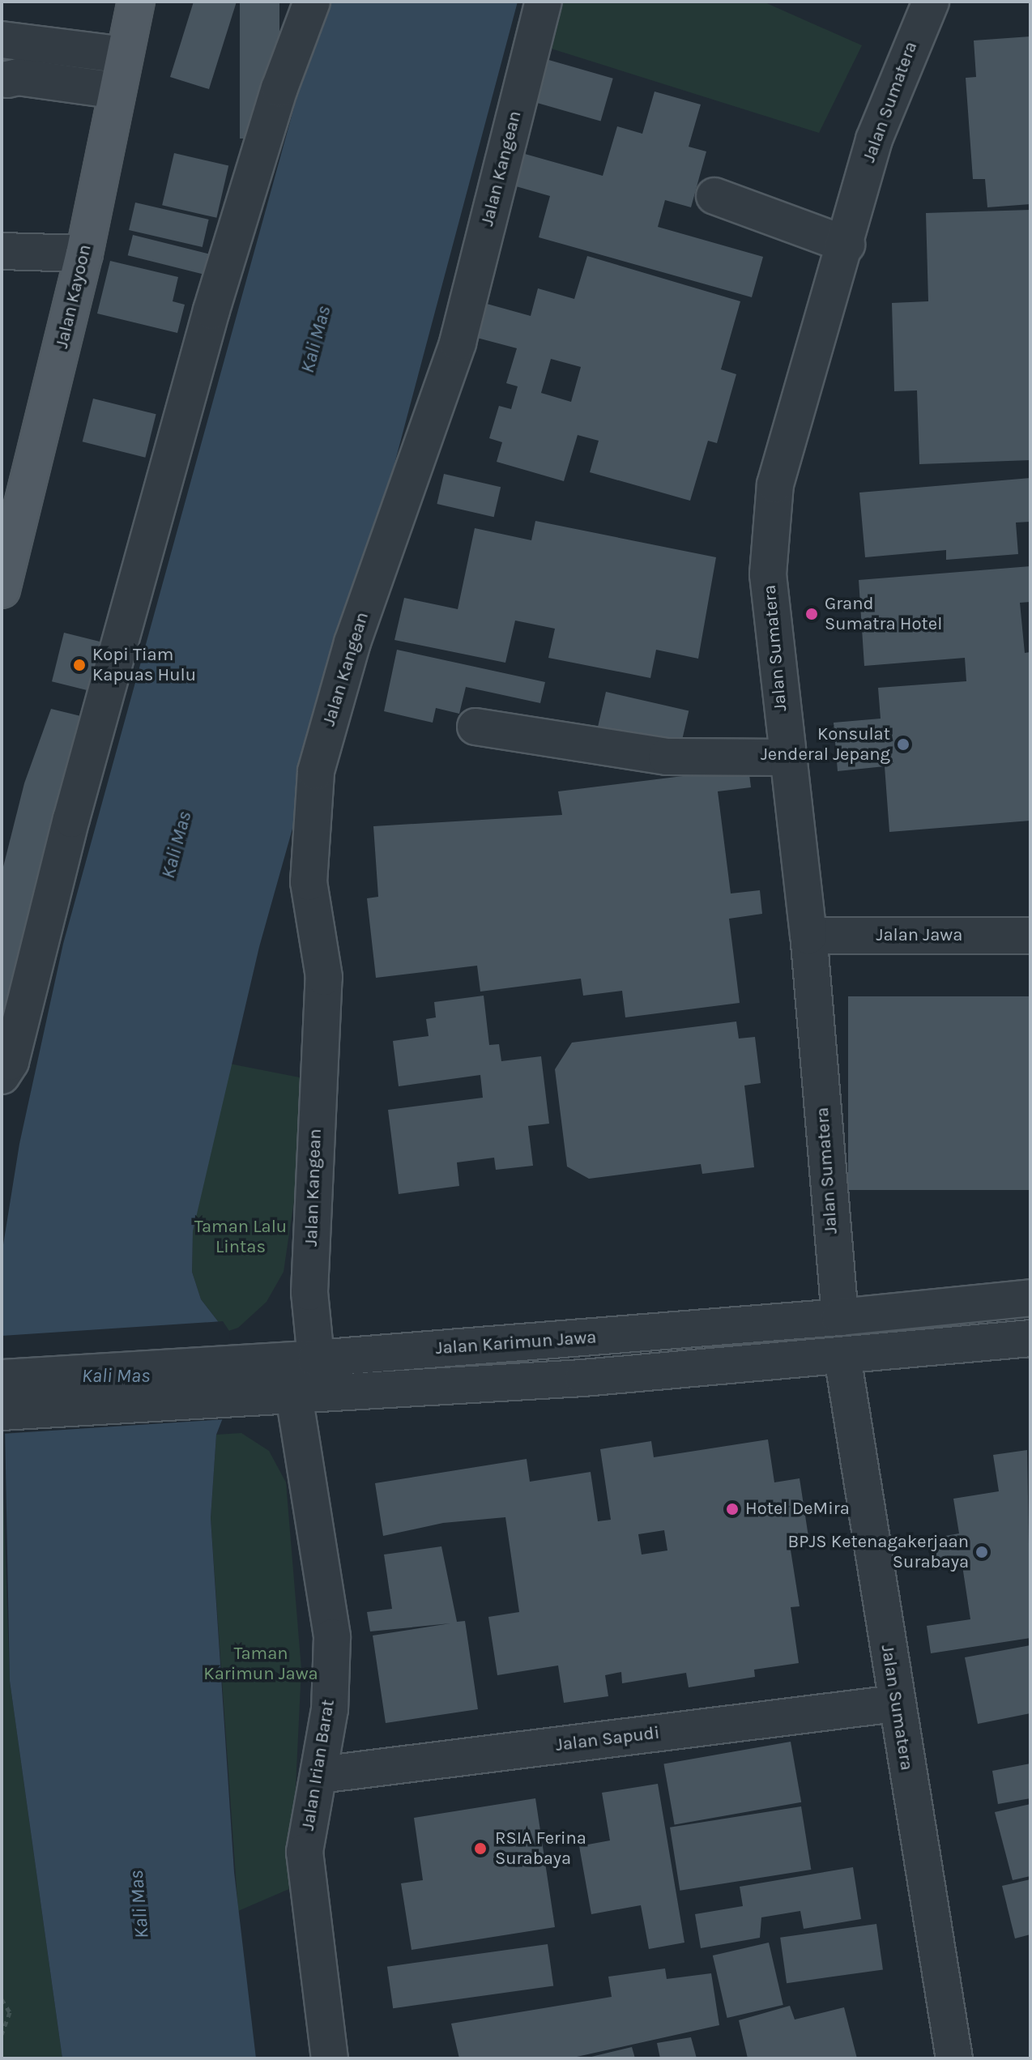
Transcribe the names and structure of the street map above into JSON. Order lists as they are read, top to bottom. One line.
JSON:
{"streets":{"main road":["Jalan Kayoon"],"street":["Jalan Sumatera","Jalan Kangean","Jalan Jawa","Jalan Karimun Jawa","Jalan Sapudi","Jalan Irian Barat"]},"crossings":[["Jalan Sumatera","Jalan Jawa"],["Jalan Sumatera","Jalan Karimun Jawa"],["Jalan Sumatera","Jalan Sapudi"],["Jalan Kangean","Jalan Karimun Jawa"],["Jalan Sapudi","Jalan Irian Barat"]],"water":["Kali Mas"],"parks":["Taman Lalu Lintas","Taman Karimun Jawa"],"places":["Grand Sumatra Hotel","Kopi Tiam Kapuas Hulu","Konsulat Jenderal Jepang","Hotel DeMira","BPJS Ketenagakerjaan Surabaya","RSIA Ferina Surabaya"]}
